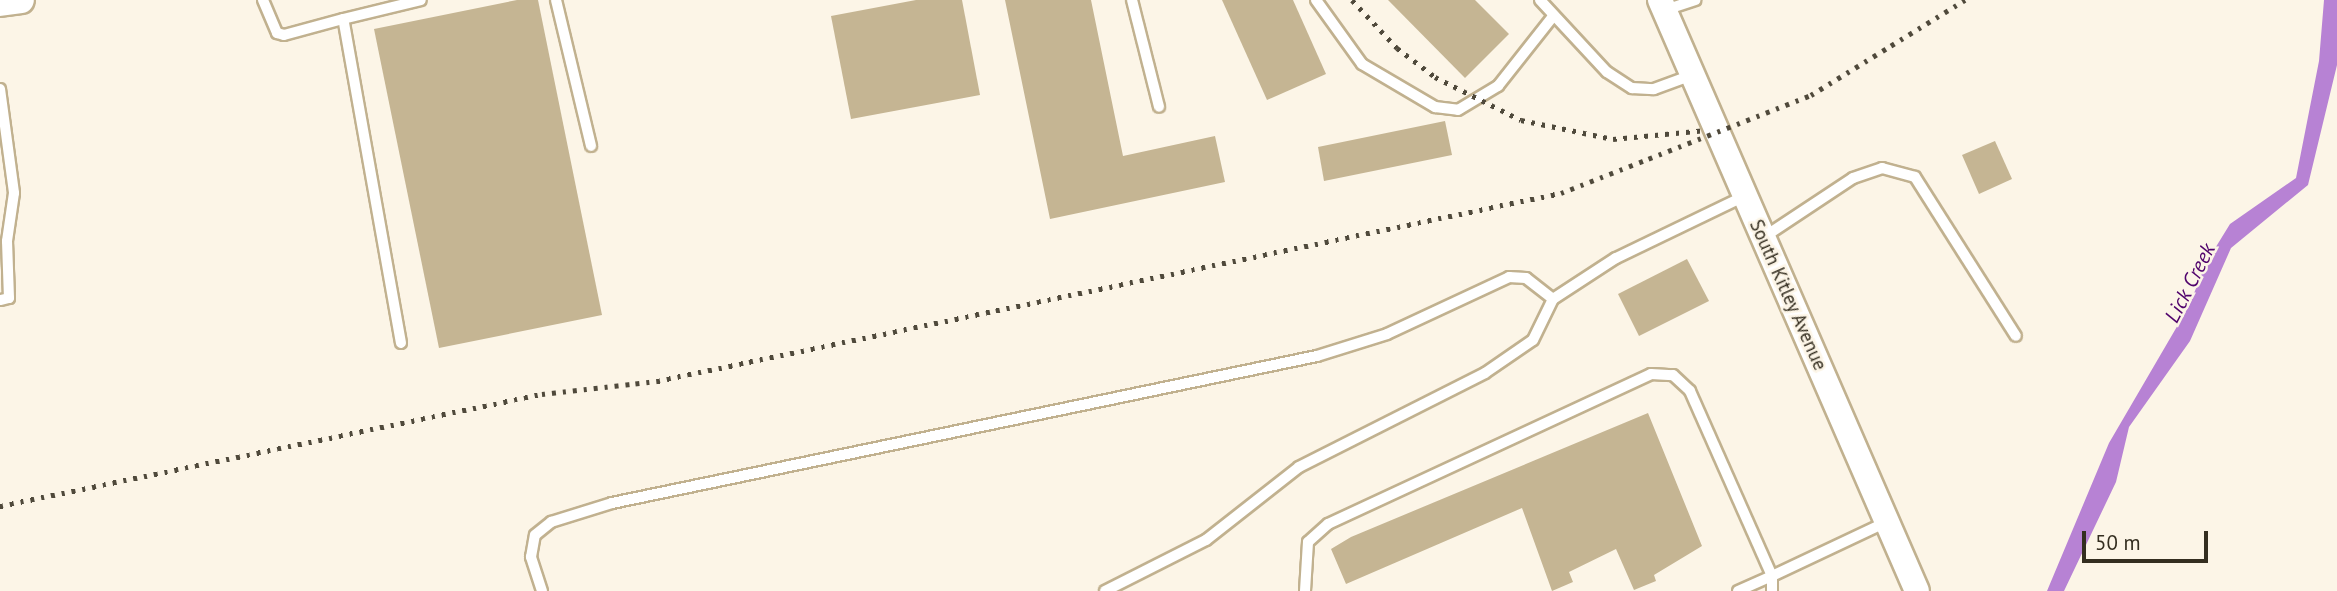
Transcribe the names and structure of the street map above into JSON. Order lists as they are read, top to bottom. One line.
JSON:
{"streets":{"street":["South Kitley Avenue"]},"water":["Lick Creek"],"scale_bar":"50 m"}
